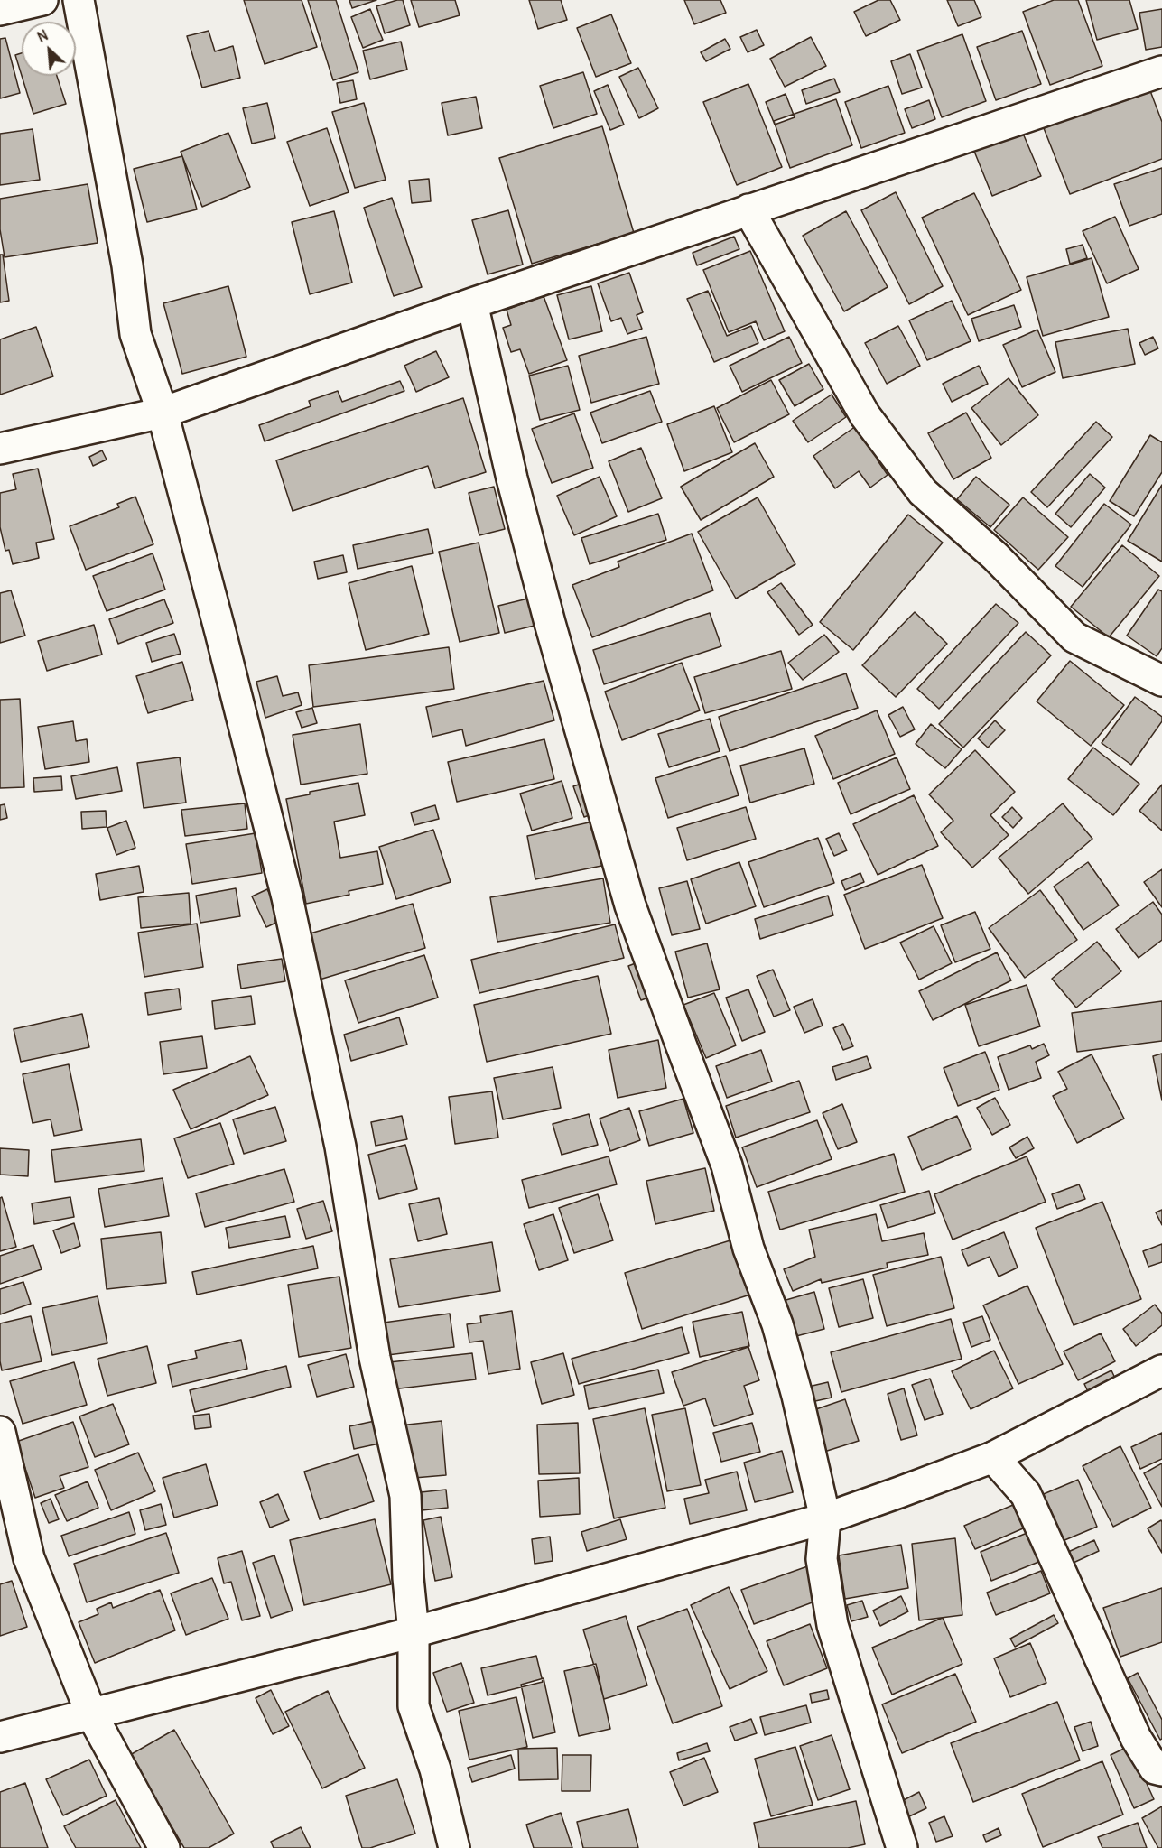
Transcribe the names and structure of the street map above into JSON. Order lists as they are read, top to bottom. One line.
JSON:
{"north":"top left"}
